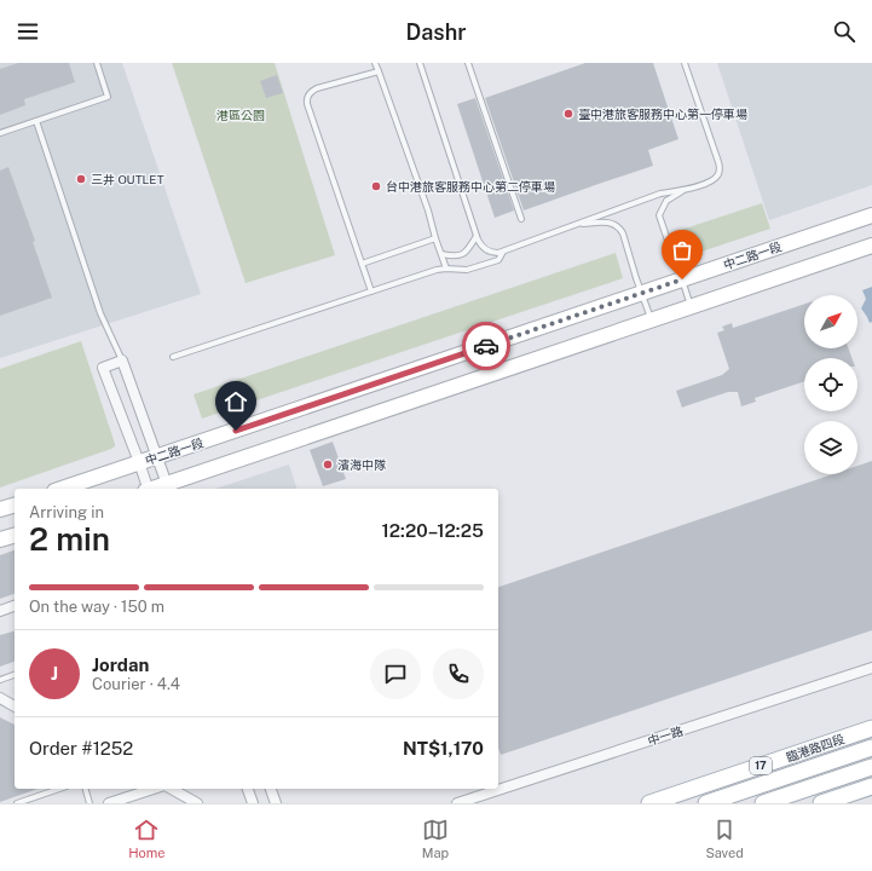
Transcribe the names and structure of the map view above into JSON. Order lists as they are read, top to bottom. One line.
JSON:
{"streets":{"main road":["臨港路四段","17"],"street":["中二路一段","中一路"]},"parks":["港區公園"],"places":["臺中港旅客服務中心第一停車場","三井 OUTLET","台中港旅客服務中心第二停車場","濱海中隊"],"north":"top right","page":{"header":"Dashr","heading":["2 min","Arriving in","12:20–12:25"],"panel":["Jordan","Courier · 4.4","Order #1252","NT$1,170"],"bar":"On the way · 150 m","round":"J","tabs":["Home","Map","Saved"]}}
